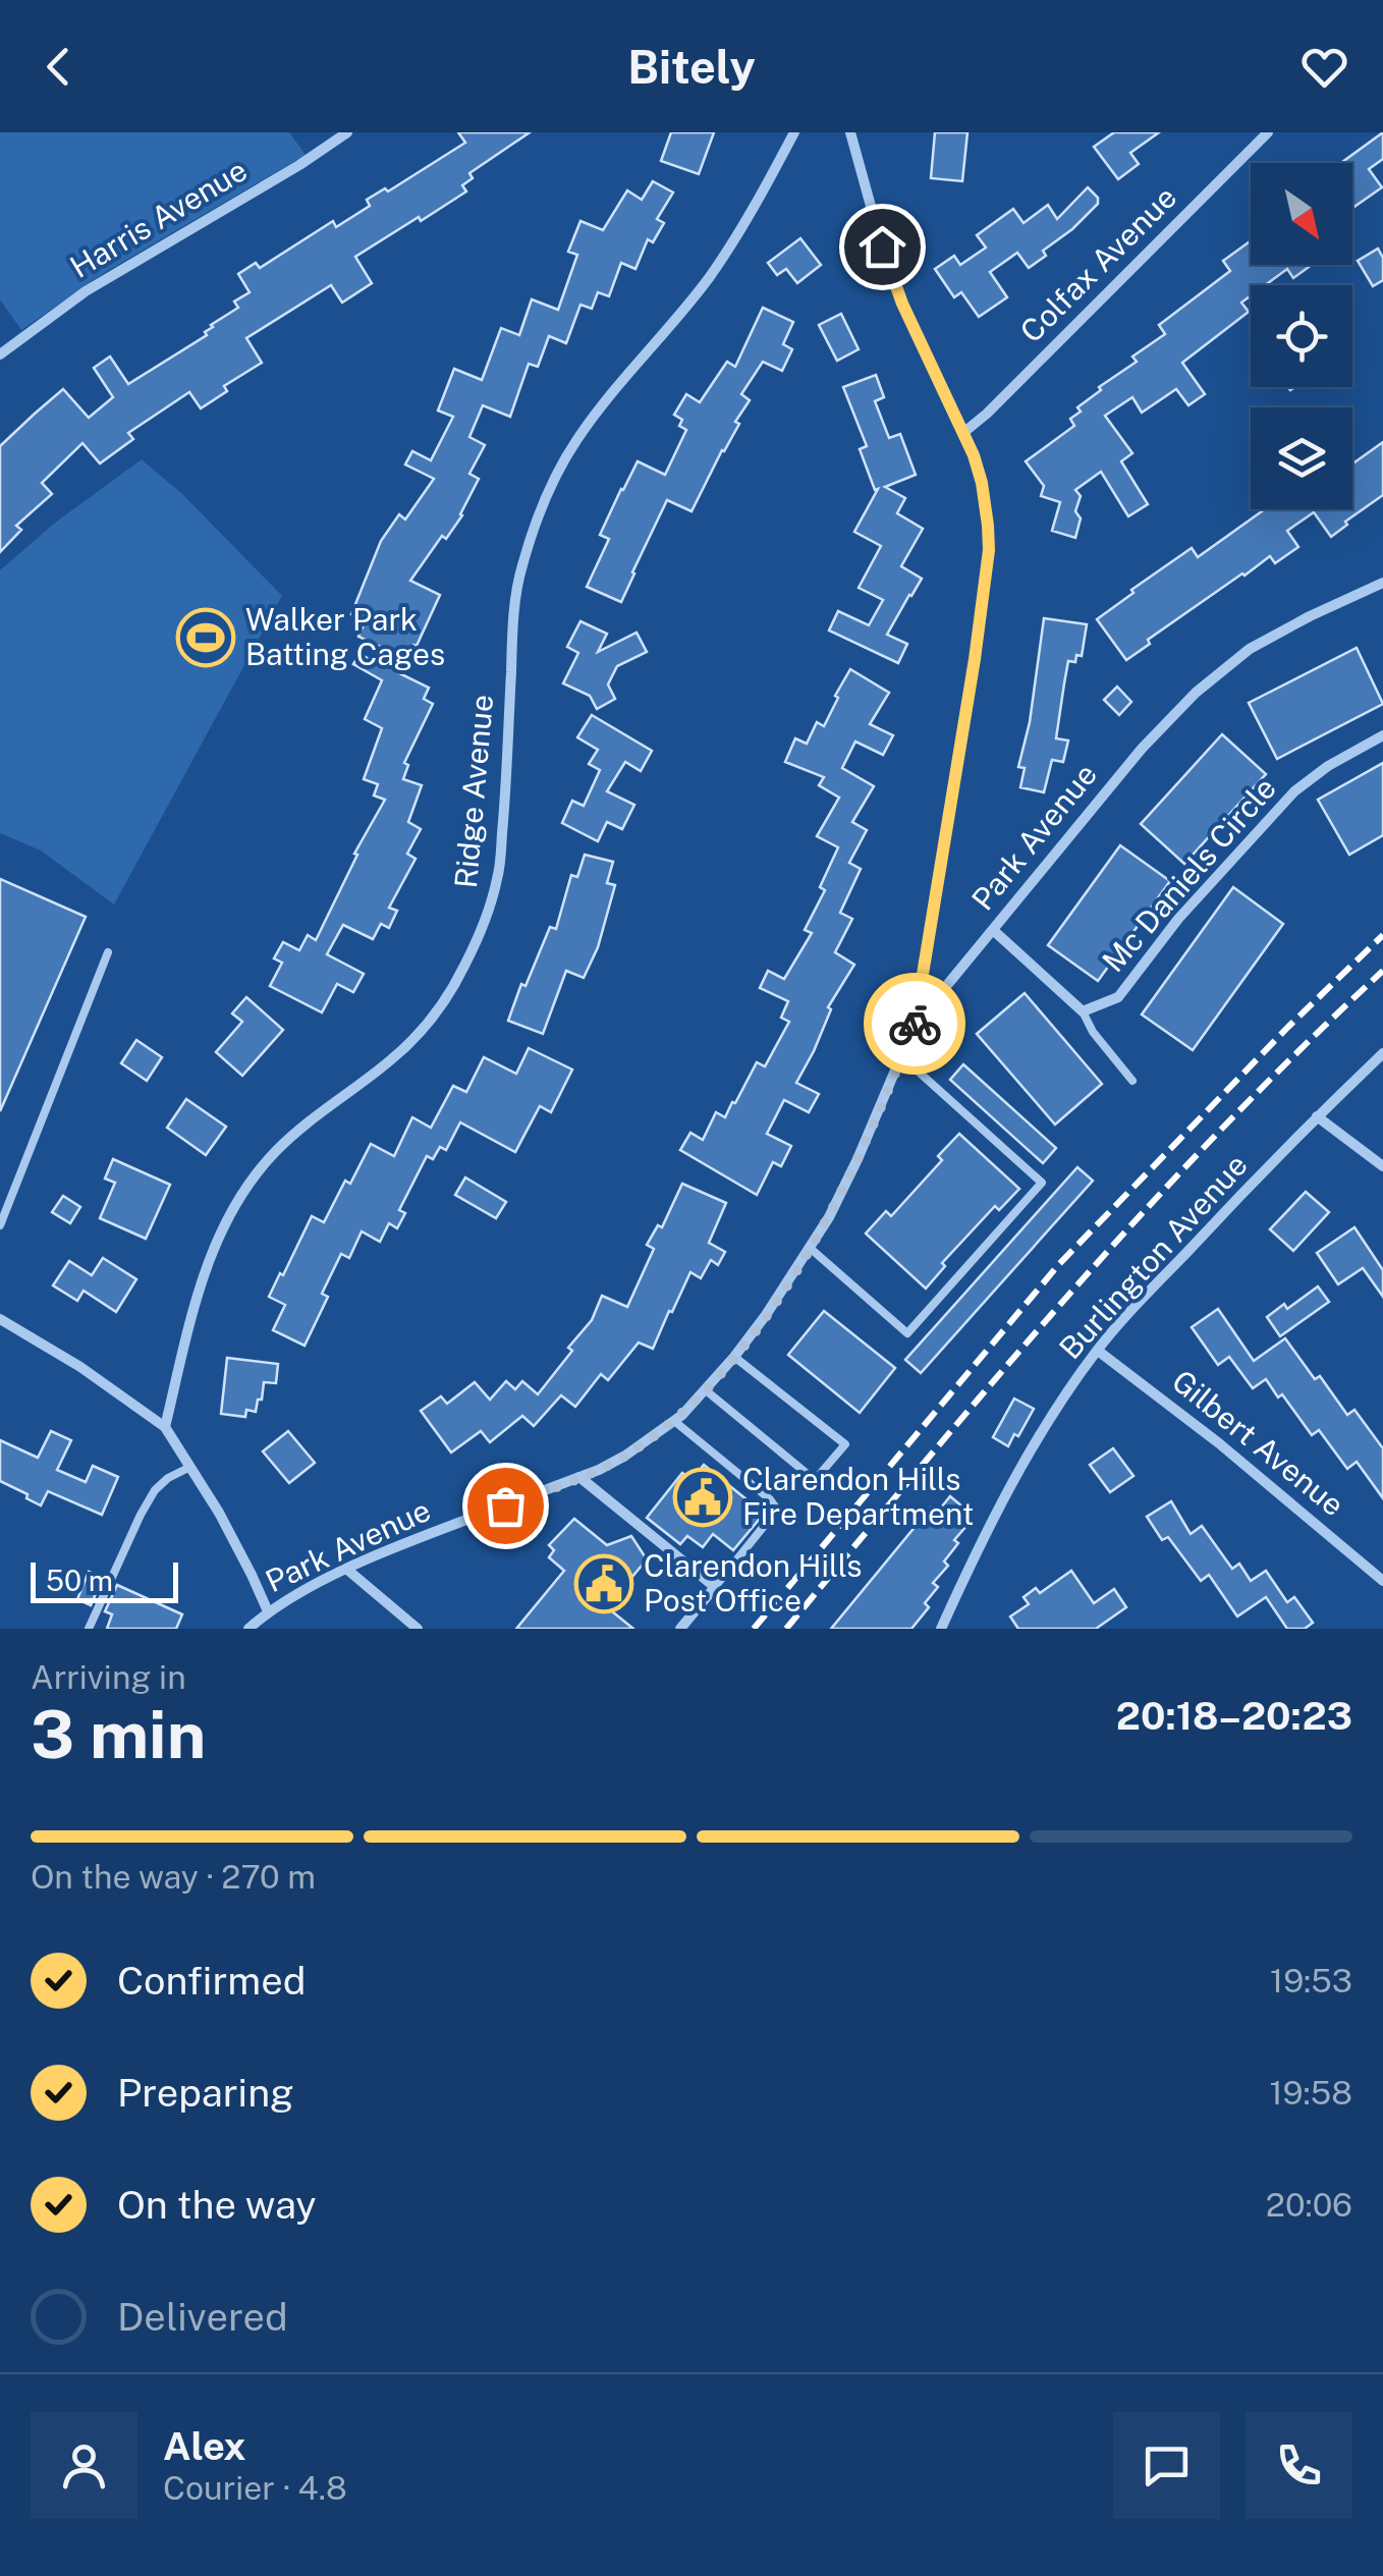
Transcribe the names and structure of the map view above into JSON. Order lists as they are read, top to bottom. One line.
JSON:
{"streets":{"street":["Harris Avenue","Colfax Avenue","Ridge Avenue","Park Avenue","Mc Daniels Circle","Burlington Avenue","Gilbert Avenue"]},"crossings":[["Burlington Avenue","Gilbert Avenue"]],"places":{"sports":["Walker Park Batting Cages"],"public building":["Clarendon Hills Fire Department","Clarendon Hills Post Office"]},"scale_bar":"50 m","north":"bottom right","page":{"header":"Bitely","scale":"50 m","heading":["3 min","Arriving in","20:18–20:23"],"panel":["Alex","Courier · 4.8"],"bar":"On the way · 270 m","list":[["Confirmed","19:53"],["Preparing","19:58"],["On the way","20:06"],"Delivered"]}}
